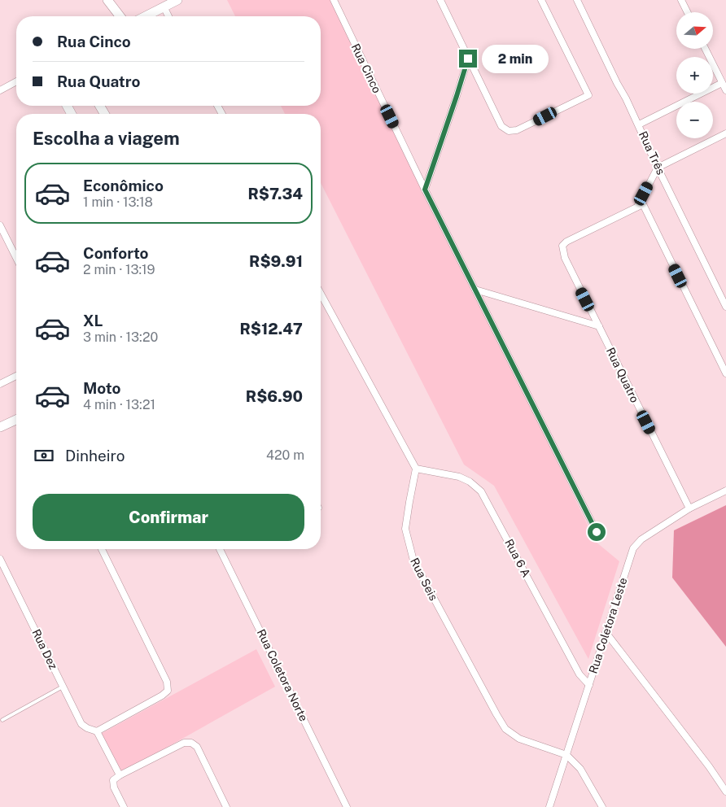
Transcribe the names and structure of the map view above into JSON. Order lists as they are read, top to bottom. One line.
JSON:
{"streets":{"street":["Rua Cinco","Rua Três","Rua Quatro","Rua 6 A","Rua Seis","Rua Coletora Leste","Rua Dez","Rua Coletora Norte"]},"crossings":[["Rua Quatro","Rua Coletora Leste"],["Rua 6 A","Rua Seis"],["Rua 6 A","Rua Coletora Leste"],["Rua Seis","Rua Coletora Leste"]],"north":"right","page":{"map_buttons":["+","−"],"banner":["Rua Cinco","Rua Quatro"],"bubble":"2 min","heading":"Escolha a viagem","list":[{"name":"Econômico","note":"1 min · 13:18","value":"R$7.34"},{"name":"Conforto","note":"2 min · 13:19","value":"R$9.91"},{"name":"XL","note":"3 min · 13:20","value":"R$12.47"},{"name":"Moto","note":"4 min · 13:21","value":"R$6.90"}],"pay":["Dinheiro","420 m"],"buttons":"Confirmar"}}
